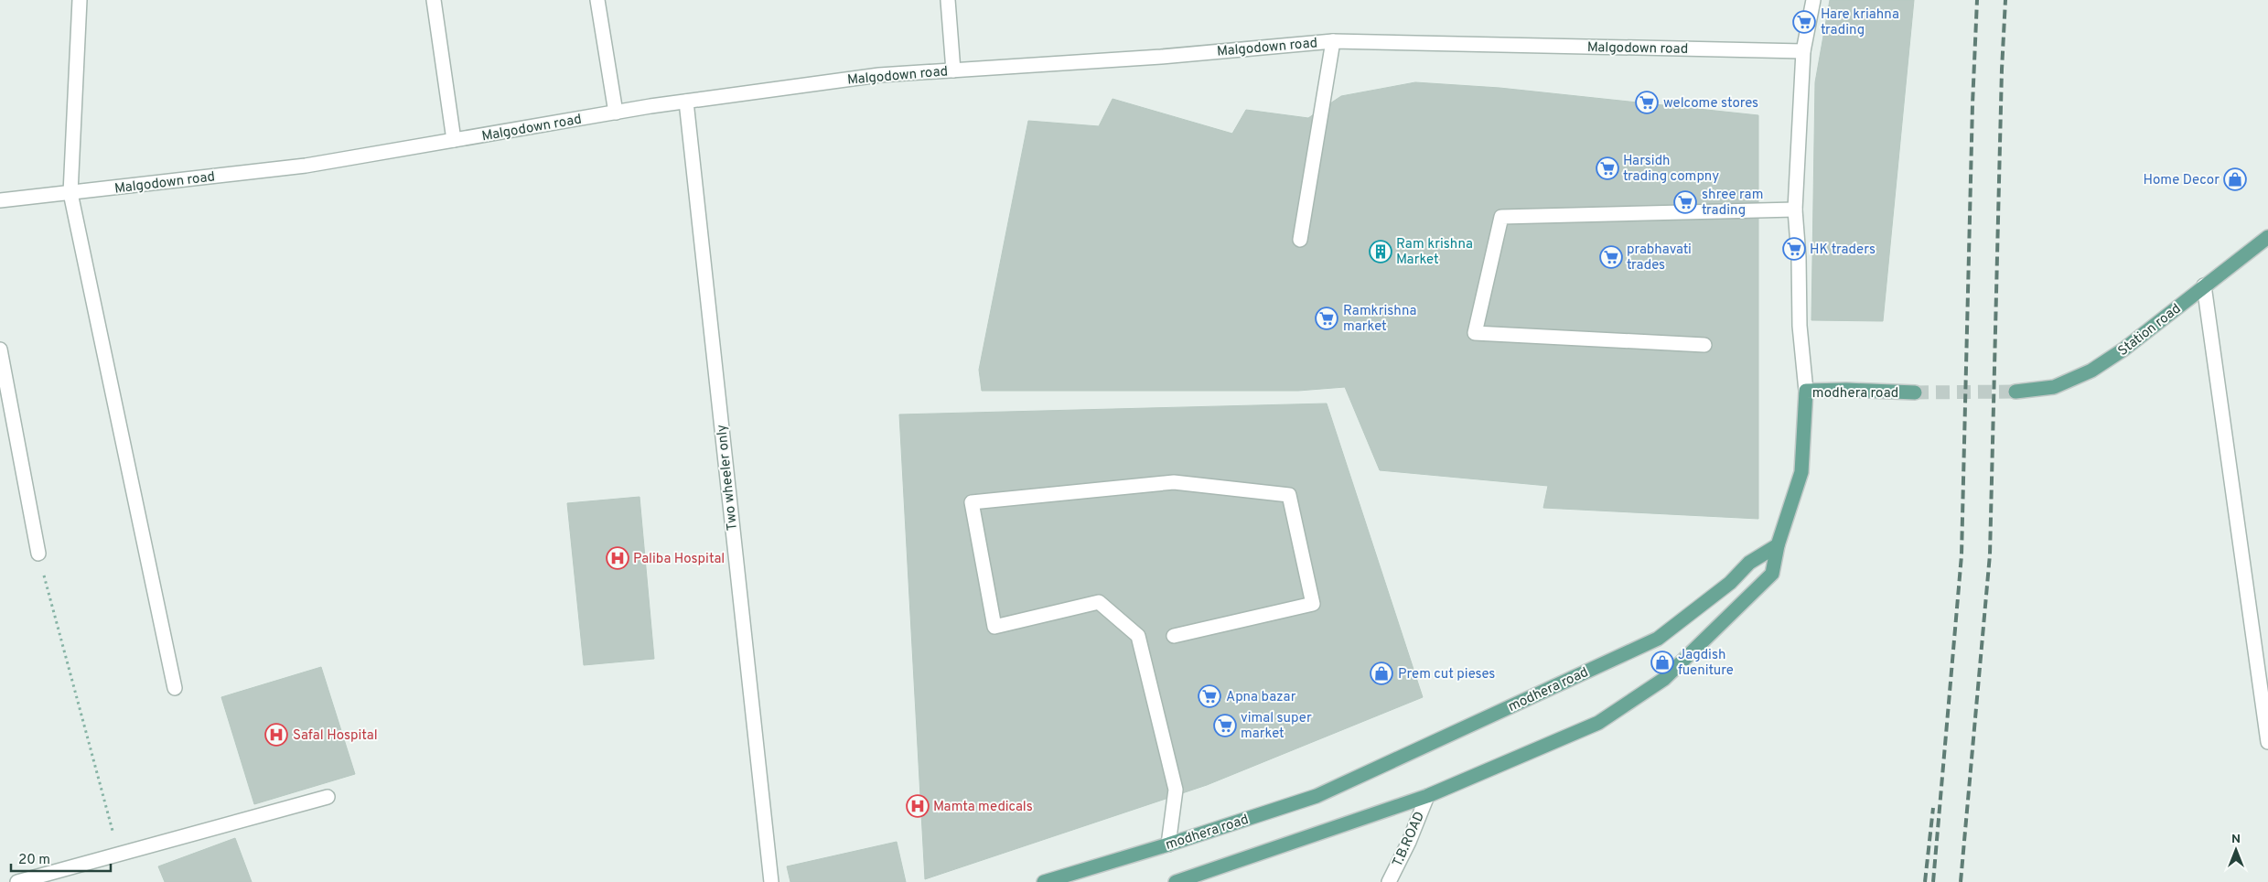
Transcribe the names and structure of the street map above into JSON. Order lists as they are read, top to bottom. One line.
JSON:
{"streets":{"main road":["Station road","modhera road"],"street":["Malgodown road","Two wheeler only","T.B.ROAD"]},"crossings":[["Malgodown road","Two wheeler only"]],"places":{"supermarket":["Hare kriahna trading","welcome stores","Harsidh trading compny","shree ram trading","HK traders","prabhavati trades","Ramkrishna market","Apna bazar","vimal super market"],"shop":["Home Decor","Jagdish fueniture","Prem cut pieses"],"building":["Ram krishna Market"],"hospital":["Paliba Hospital","Safal Hospital","Mamta medicals"]},"scale_bar":"20 m","north":"top"}
